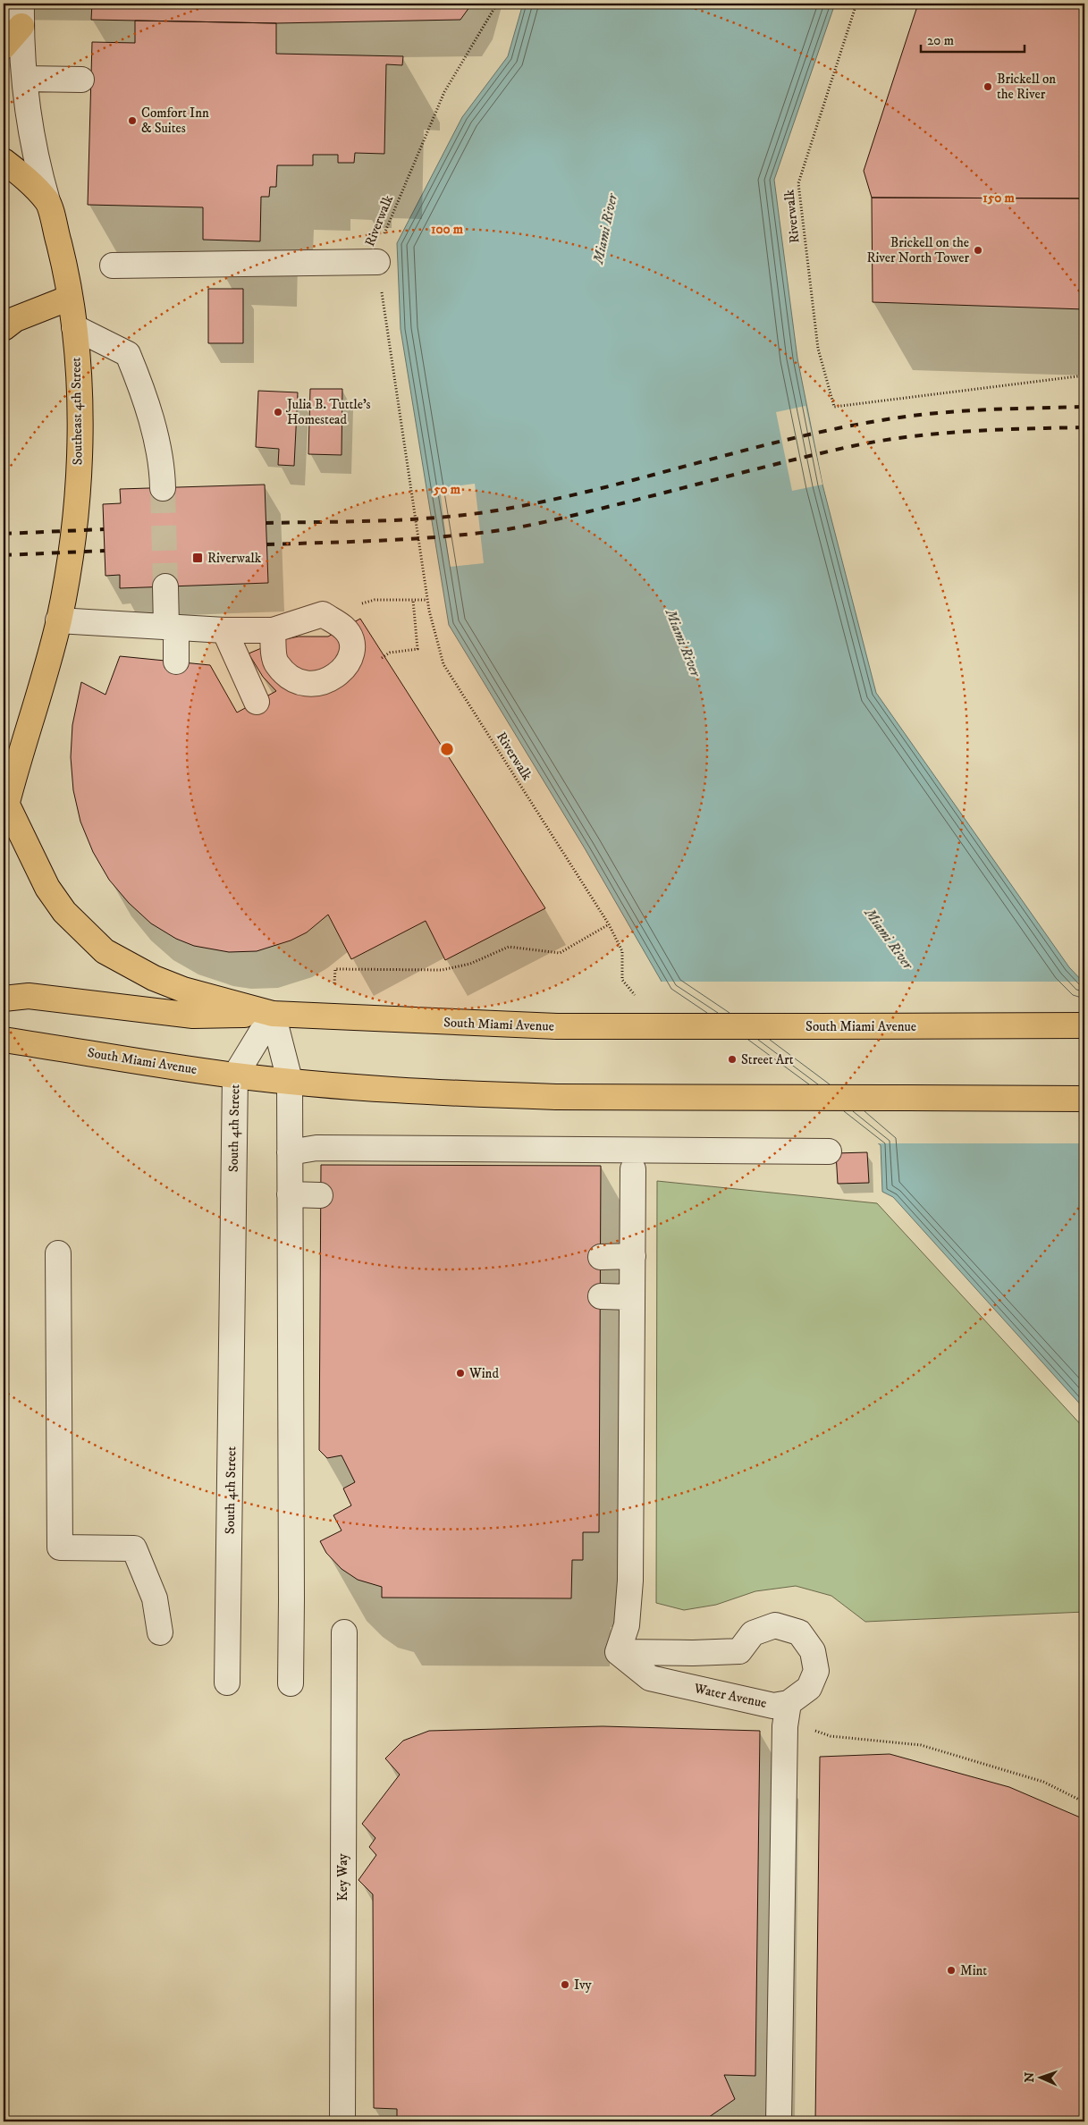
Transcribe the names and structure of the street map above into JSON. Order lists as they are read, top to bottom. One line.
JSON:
{"streets":{"main road":["Southeast 4th Street","South Miami Avenue"],"street":["South 4th Street","Water Avenue","Key Way"],"path":["Riverwalk"]},"crossings":[["Southeast 4th Street","South Miami Avenue"],["South Miami Avenue","South 4th Street"]],"water":["Miami River"],"places":{"other":["Brickell on the River","Comfort Inn & Suites","Brickell on the River North Tower","Julia B. Tuttle's Homestead","Street Art","Wind","Mint","Ivy"],"transit":["Riverwalk"]},"scale_bar":"20 m","north":"left","rings":["150 m","100 m","50 m"]}
